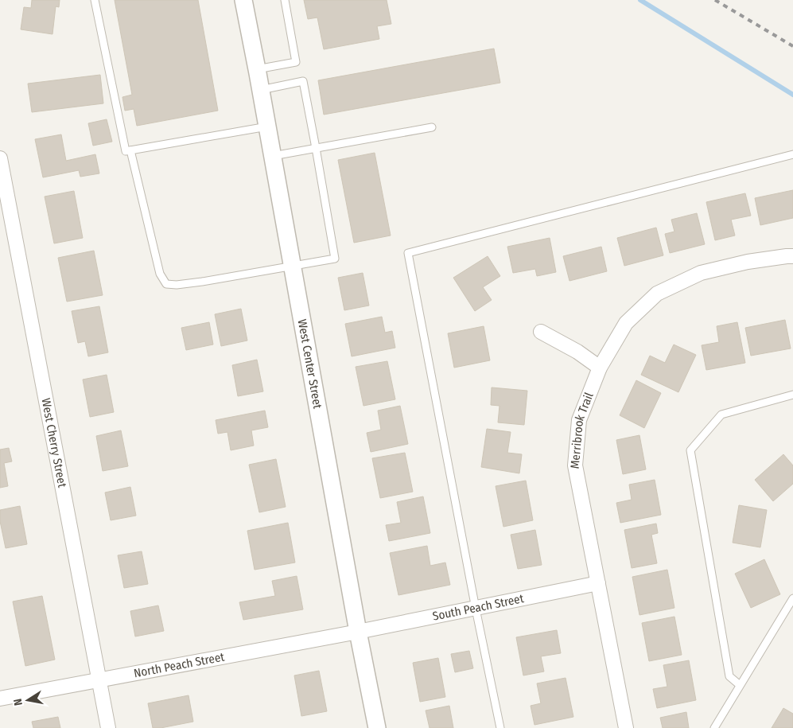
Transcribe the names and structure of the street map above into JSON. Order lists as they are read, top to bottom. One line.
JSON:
{"streets":{"street":["West Center Street","Merribrook Trail","West Cherry Street","South Peach Street","North Peach Street"]},"crossings":[["West Center Street","South Peach Street"],["West Center Street","North Peach Street"],["Merribrook Trail","South Peach Street"],["West Cherry Street","North Peach Street"],["South Peach Street","North Peach Street"]],"north":"left"}
